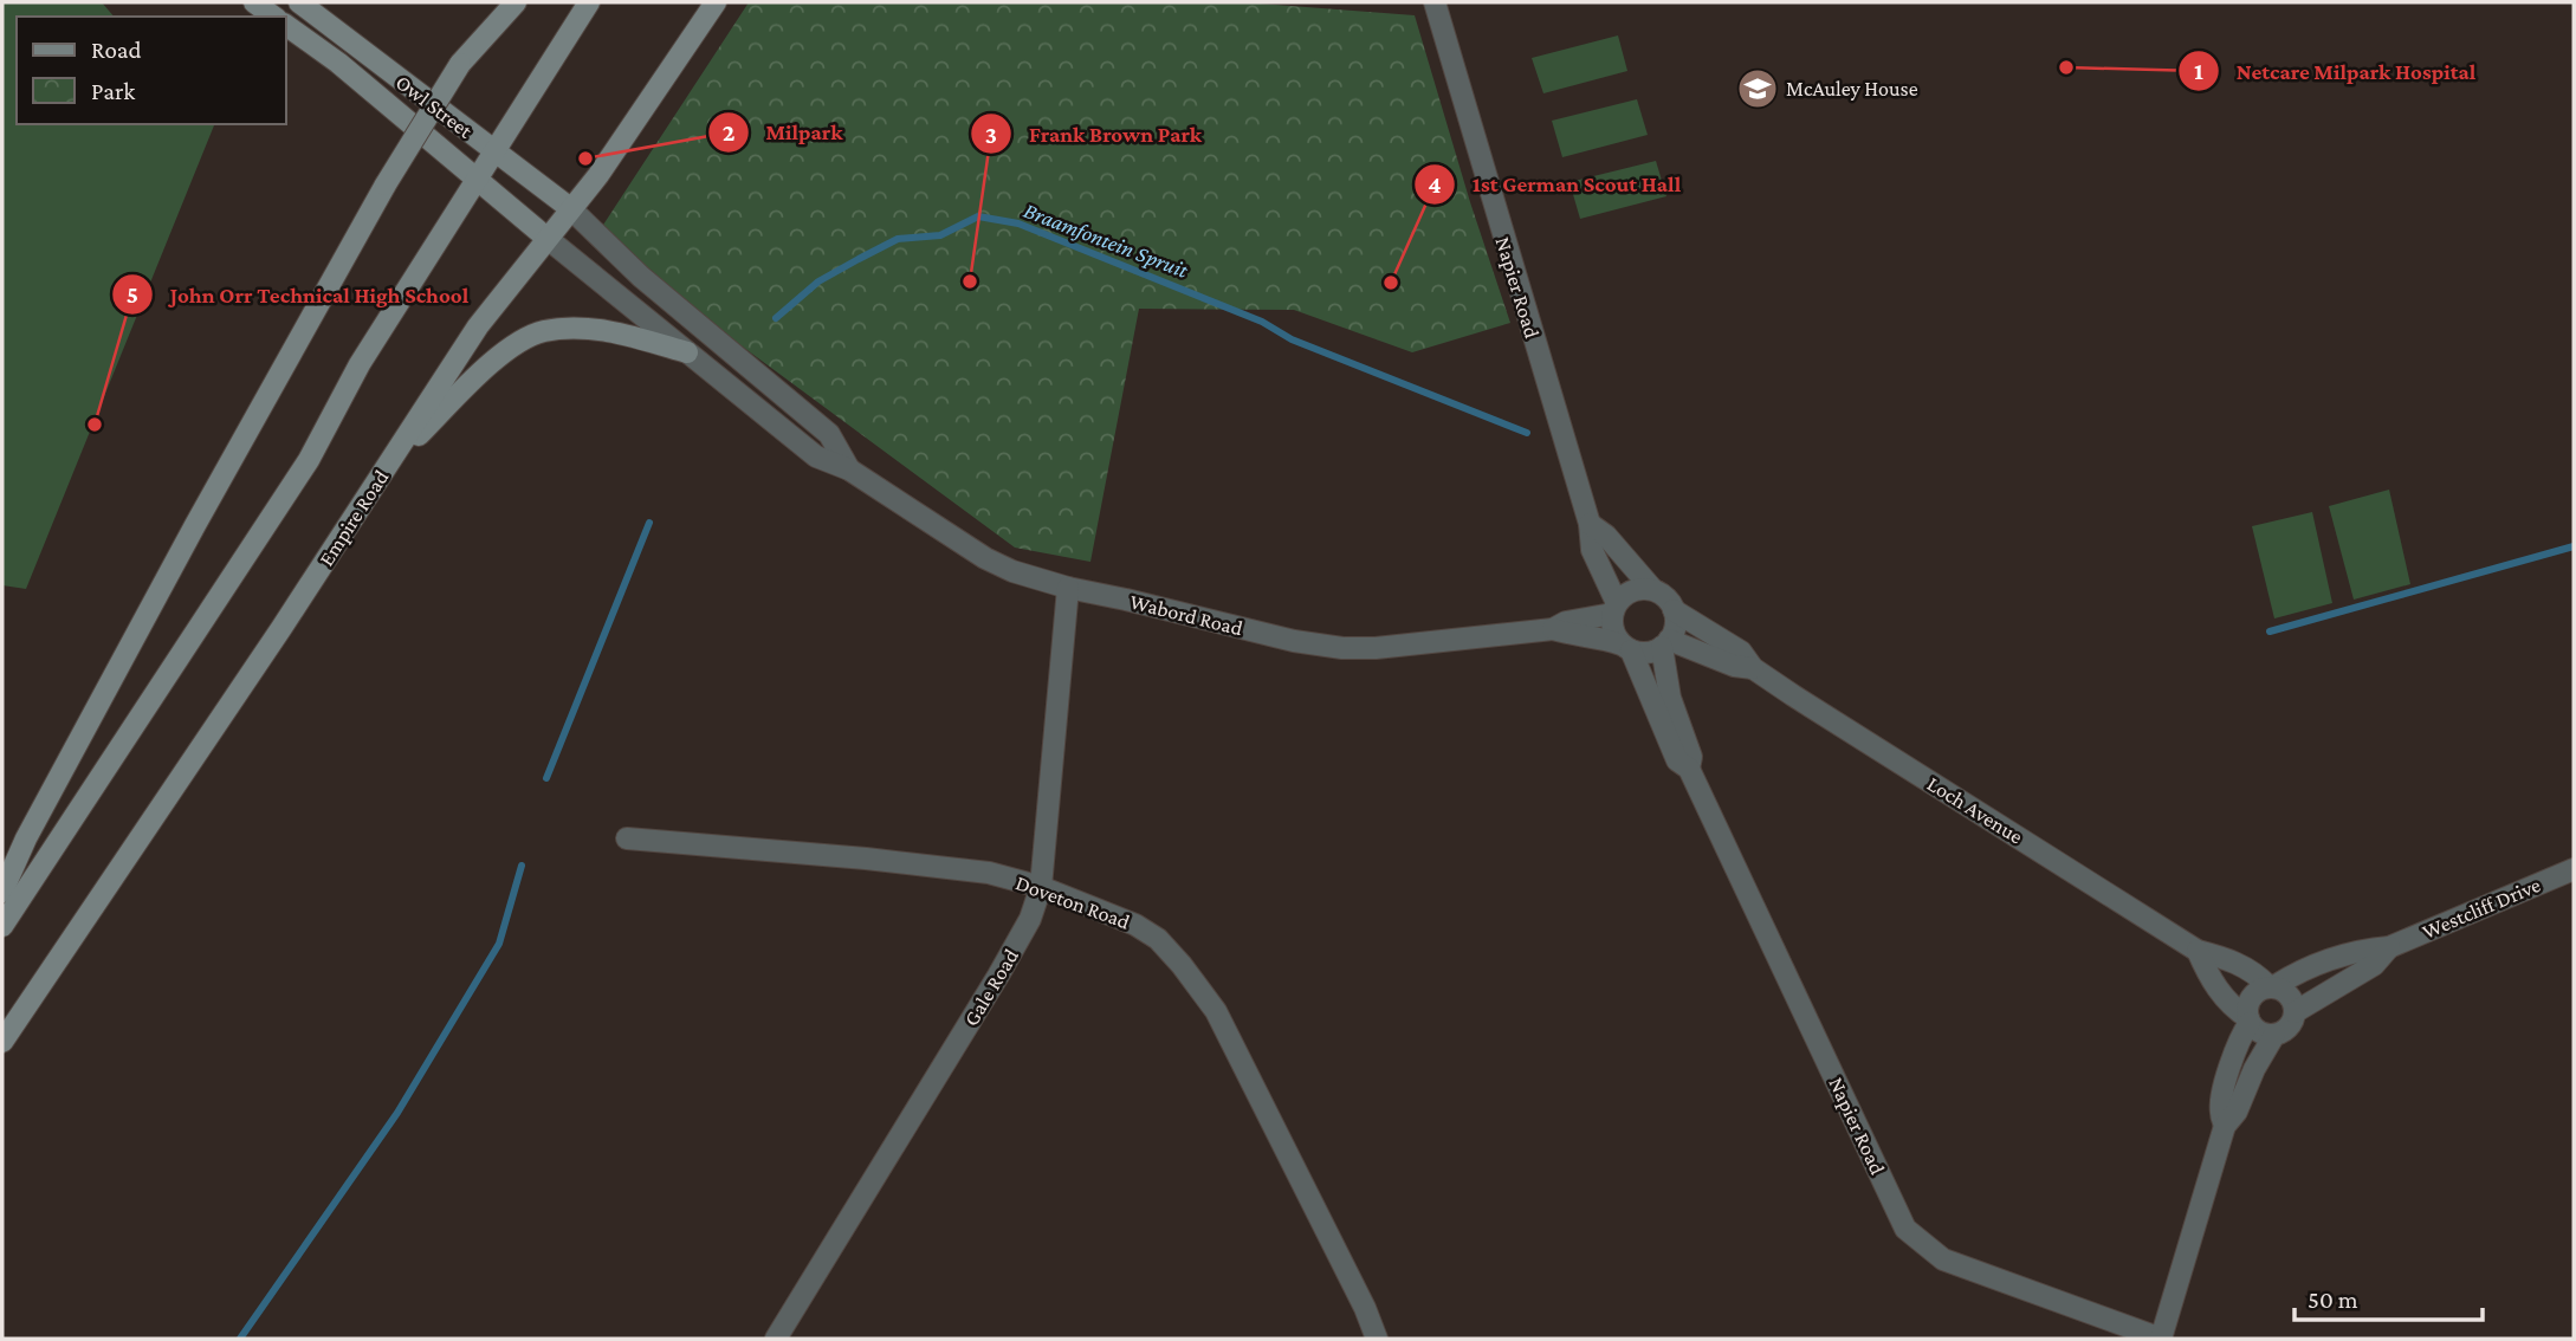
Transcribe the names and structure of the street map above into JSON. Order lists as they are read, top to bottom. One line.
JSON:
{"streets":{"main road":["Owl Street","Empire Road"],"street":["Napier Road","Wabord Road","Loch Avenue","Doveton Road","Westcliff Drive","Gale Road"]},"crossings":[["Owl Street","Empire Road"],["Owl Street","Wabord Road"],["Napier Road","Wabord Road"],["Napier Road","Loch Avenue"],["Empire Road","Wabord Road"],["Wabord Road","Loch Avenue"],["Wabord Road","Gale Road"],["Loch Avenue","Westcliff Drive"],["Doveton Road","Gale Road"]],"water":["Braamfontein Spruit"],"places":{"other":["Netcare Milpark Hospital","Milpark","Frank Brown Park","1st German Scout Hall","John Orr Technical High School"],"school or university":["McAuley House"]},"legend":["Road","Park"],"scale_bar":"50 m"}
